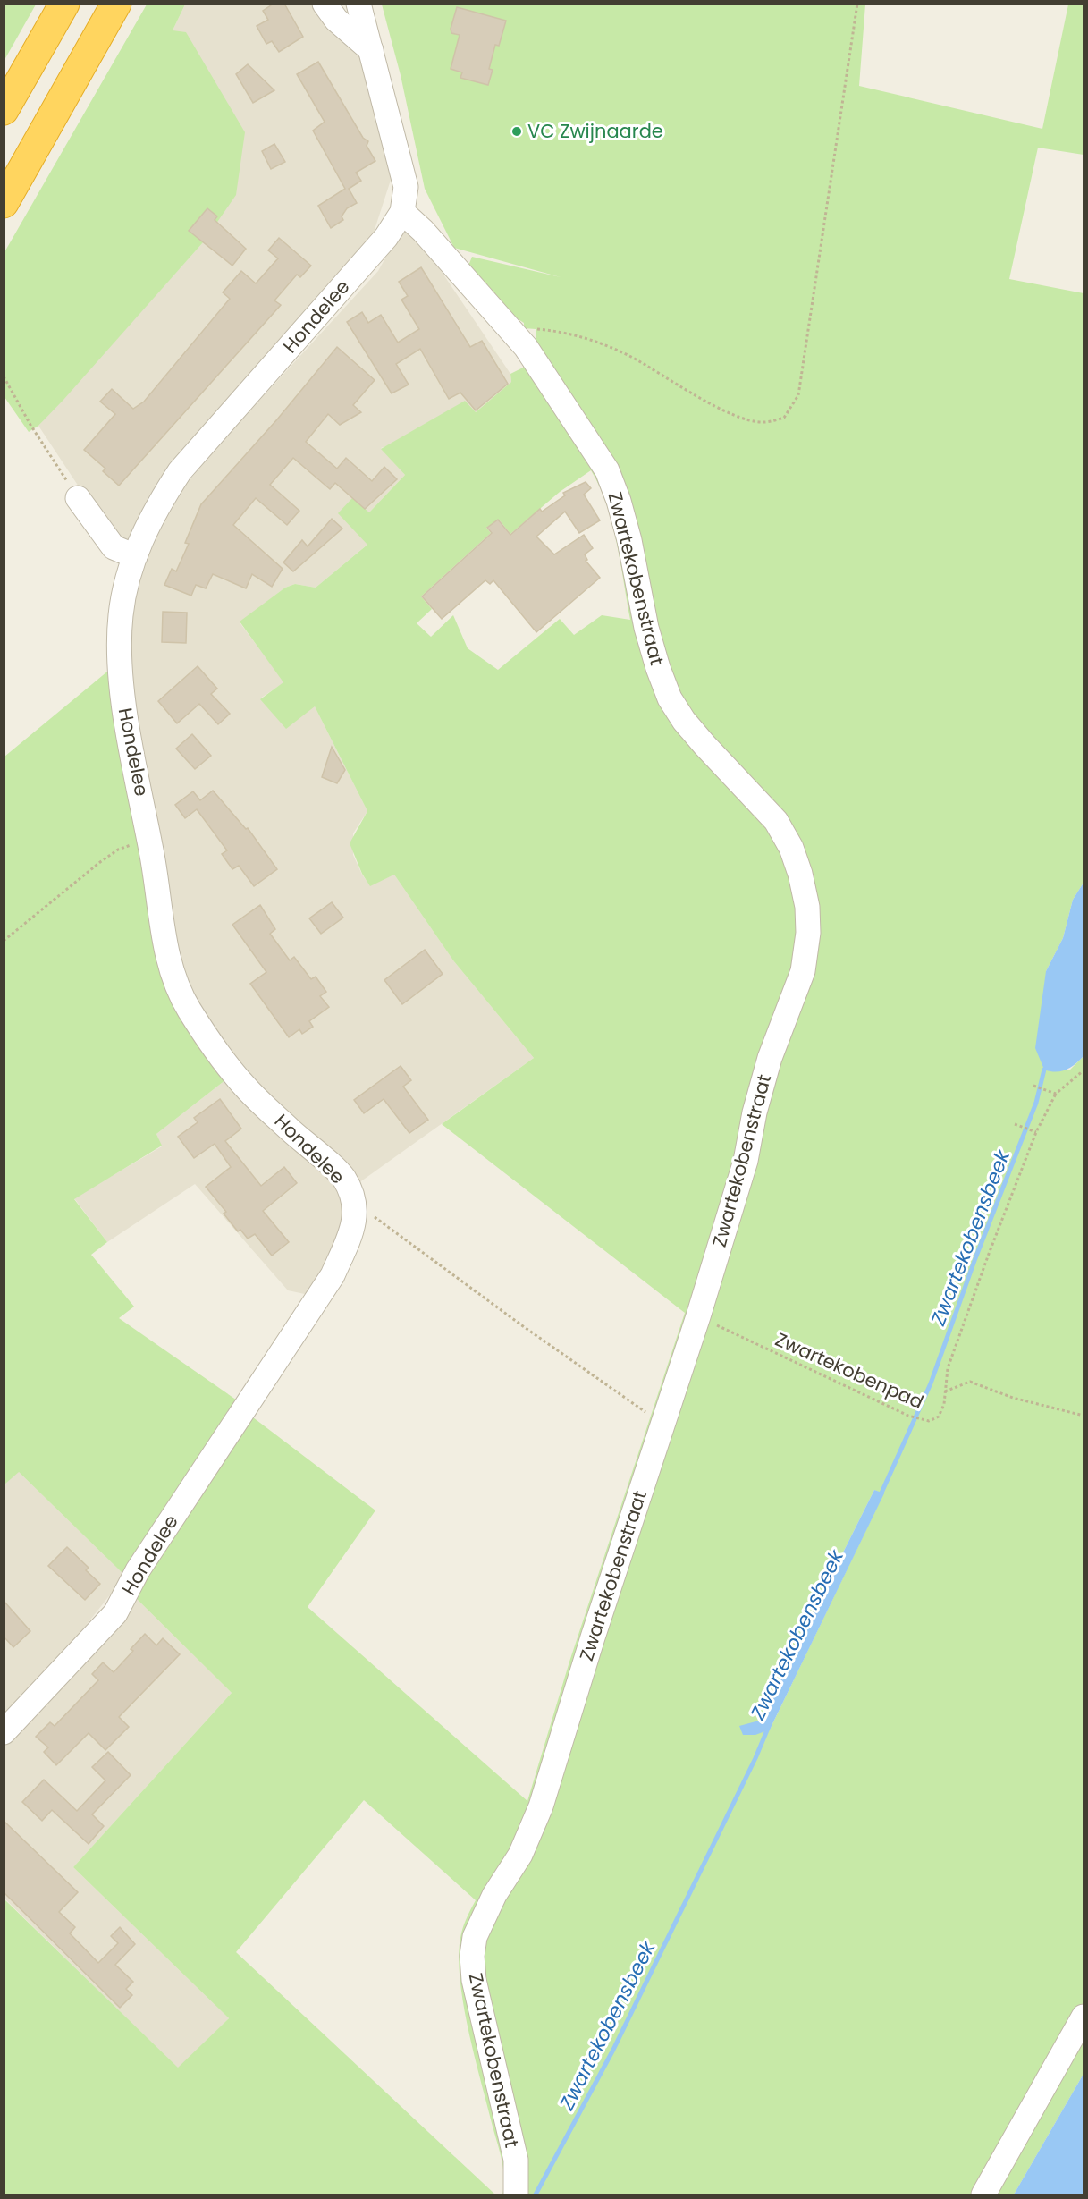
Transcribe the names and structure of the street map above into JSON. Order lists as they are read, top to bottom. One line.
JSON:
{"streets":{"street":["Hondelee","Zwartekobenstraat"],"path":["Zwartekobenpad"]},"crossings":[["Hondelee","Zwartekobenstraat"],["Zwartekobenstraat","Zwartekobenpad"]],"water":["Zwartekobensbeek"],"places":["VC Zwijnaarde"]}
